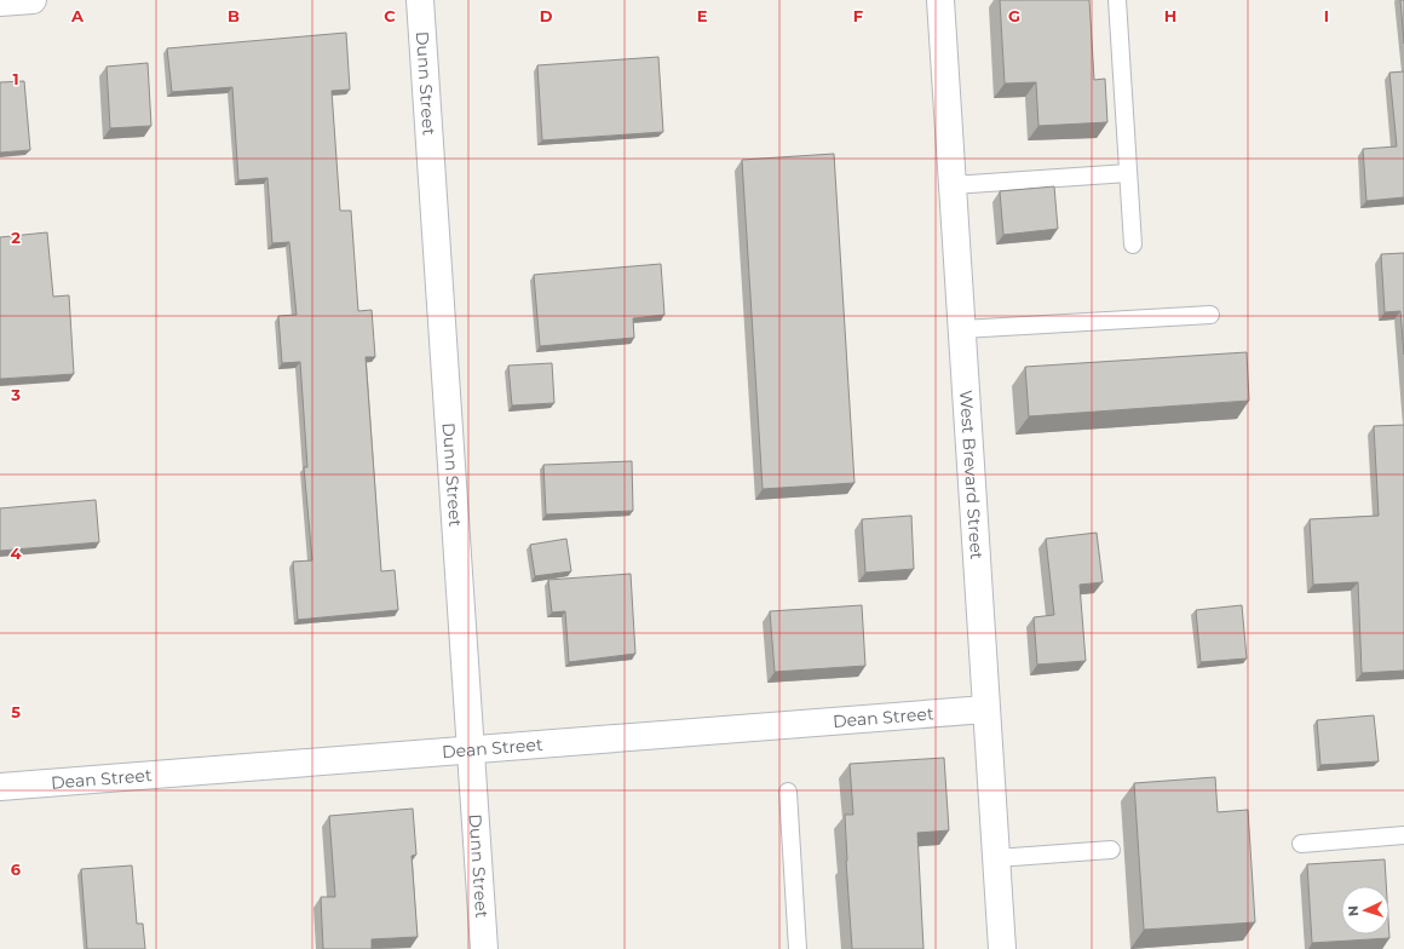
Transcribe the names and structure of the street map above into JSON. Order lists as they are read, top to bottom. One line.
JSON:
{"streets":{"street":["Dunn Street","West Brevard Street","Dean Street"]},"crossings":[["Dunn Street","Dean Street"],["West Brevard Street","Dean Street"]],"north":"left","grid":{"columns":["A","B","C","D","E","F","G","H","I"],"rows":["1","2","3","4","5","6"]}}
